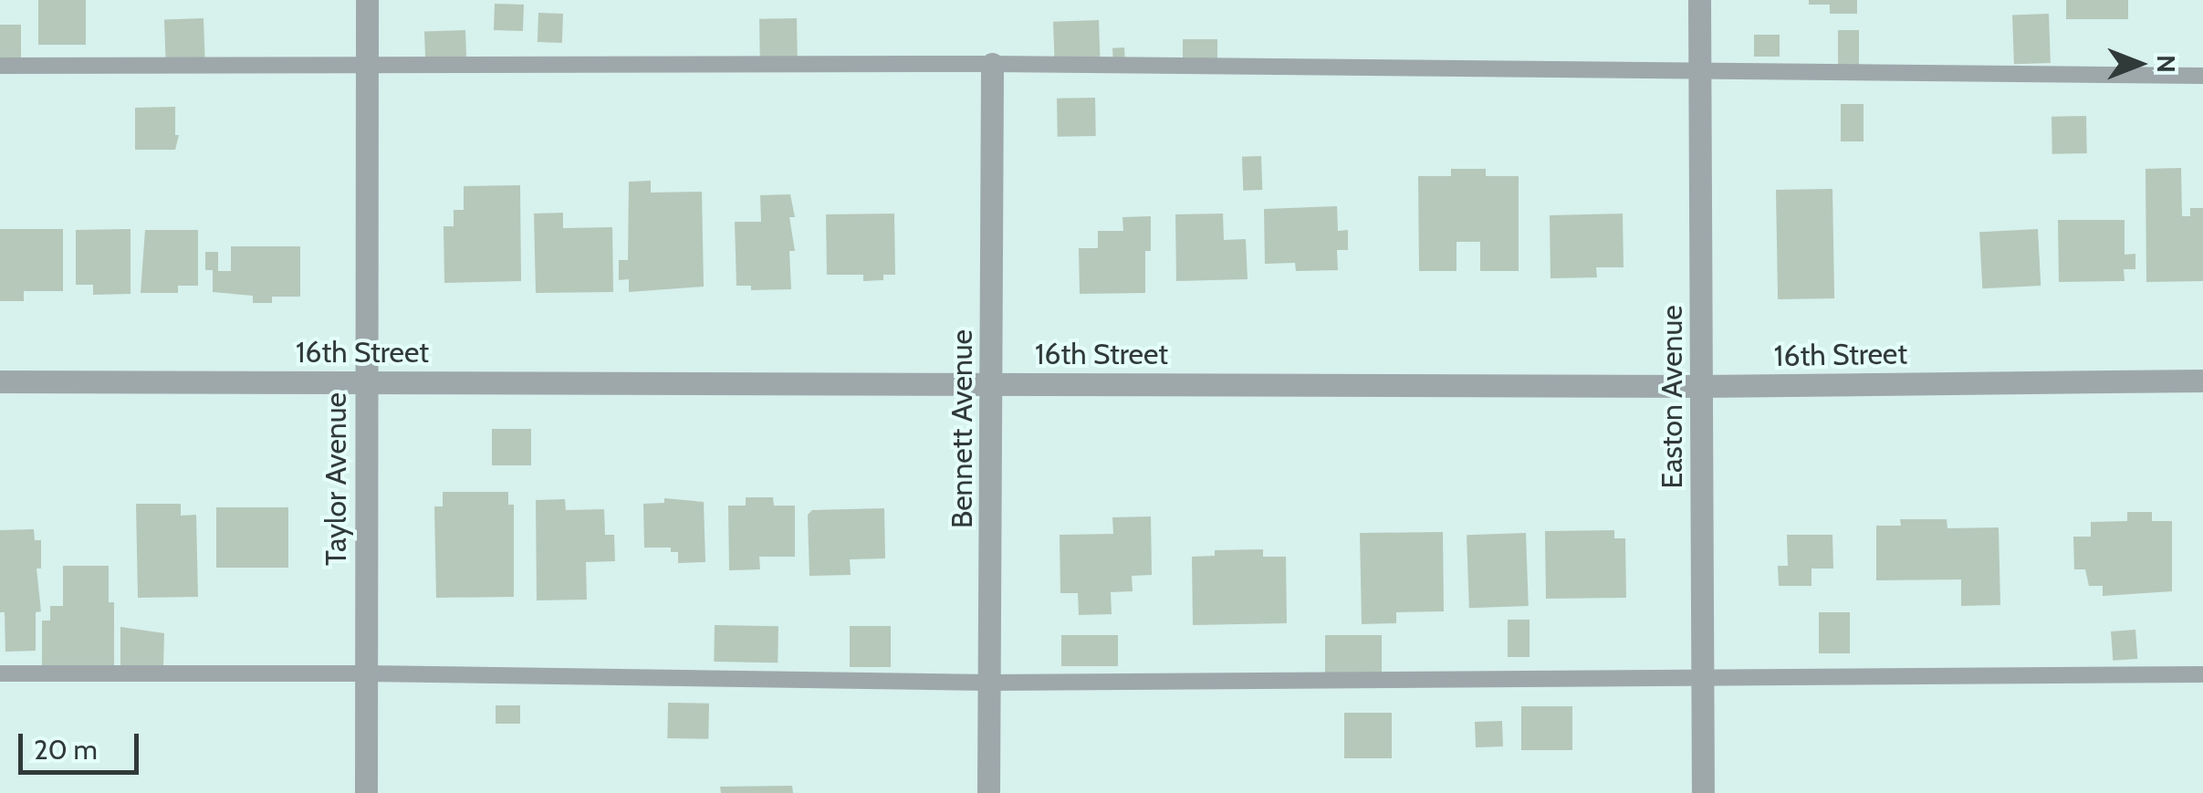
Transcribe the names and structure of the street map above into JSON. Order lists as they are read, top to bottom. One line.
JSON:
{"streets":{"street":["16th Street","Easton Avenue","Bennett Avenue","Taylor Avenue"]},"crossings":[["16th Street","Easton Avenue"],["16th Street","Bennett Avenue"],["16th Street","Taylor Avenue"]],"scale_bar":"20 m","north":"right"}
